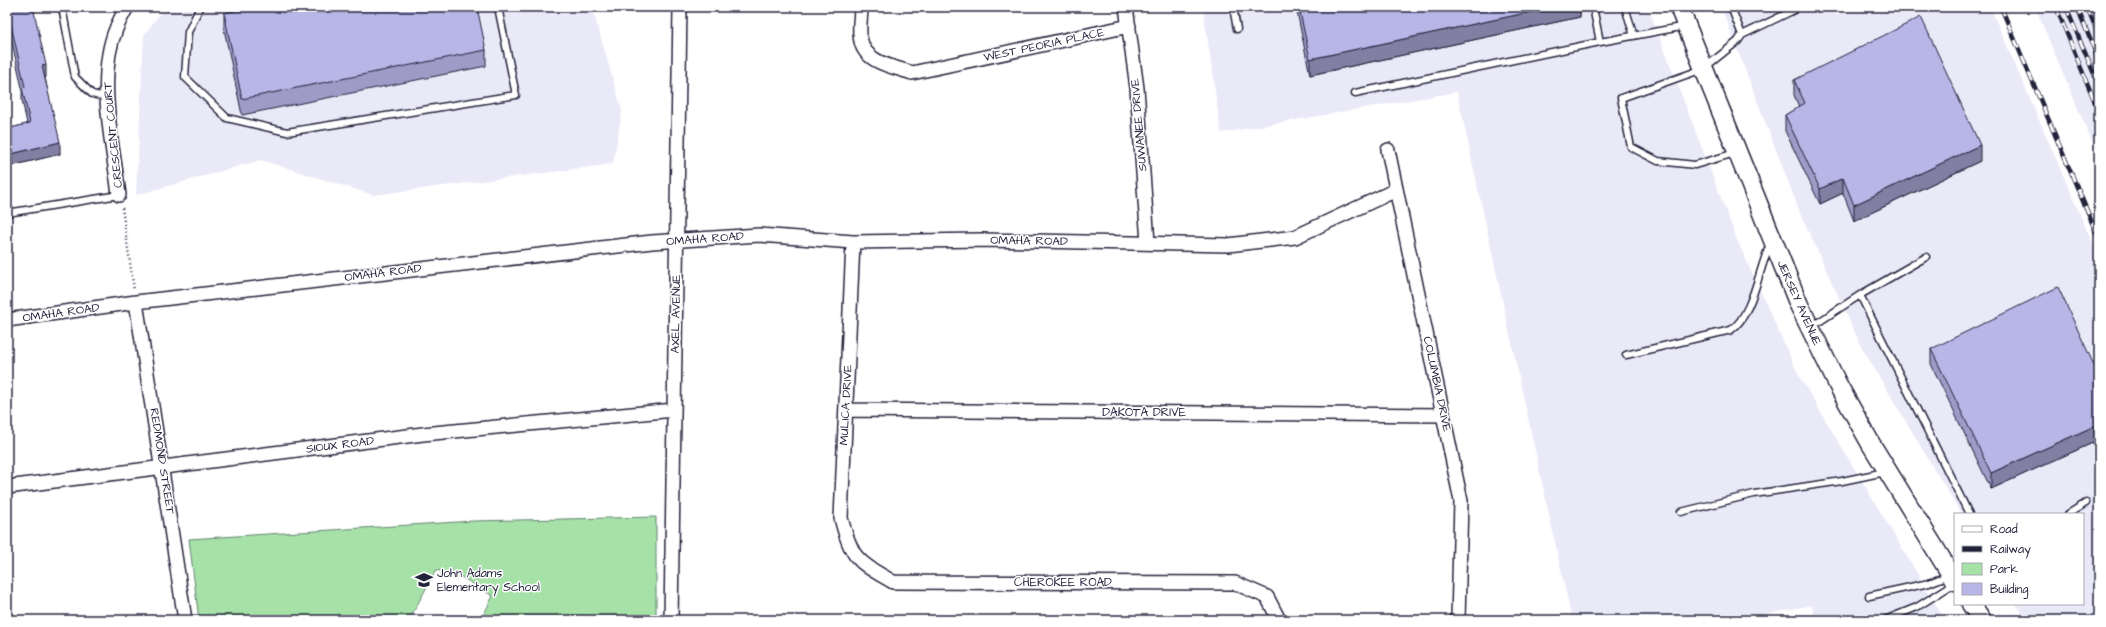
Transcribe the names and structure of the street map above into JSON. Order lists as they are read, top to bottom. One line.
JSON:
{"streets":{"main road":["JERSEY AVENUE"],"street":["WEST PEORIA PLACE","SUWANEE DRIVE","CRESCENT COURT","OMAHA ROAD","AXEL AVENUE","COLUMBIA DRIVE","MULICA DRIVE","DAKOTA DRIVE","SIOUX ROAD","REDMOND STREET","CHEROKEE ROAD"]},"crossings":[["WEST PEORIA PLACE","SUWANEE DRIVE"],["SUWANEE DRIVE","OMAHA ROAD"],["OMAHA ROAD","AXEL AVENUE"],["OMAHA ROAD","COLUMBIA DRIVE"],["OMAHA ROAD","MULICA DRIVE"],["OMAHA ROAD","REDMOND STREET"],["AXEL AVENUE","SIOUX ROAD"],["COLUMBIA DRIVE","DAKOTA DRIVE"],["MULICA DRIVE","DAKOTA DRIVE"],["MULICA DRIVE","CHEROKEE ROAD"],["SIOUX ROAD","REDMOND STREET"]],"places":{"school or university":["John Adams Elementary School"]},"legend":["Road","Railway","Park","Building"]}
